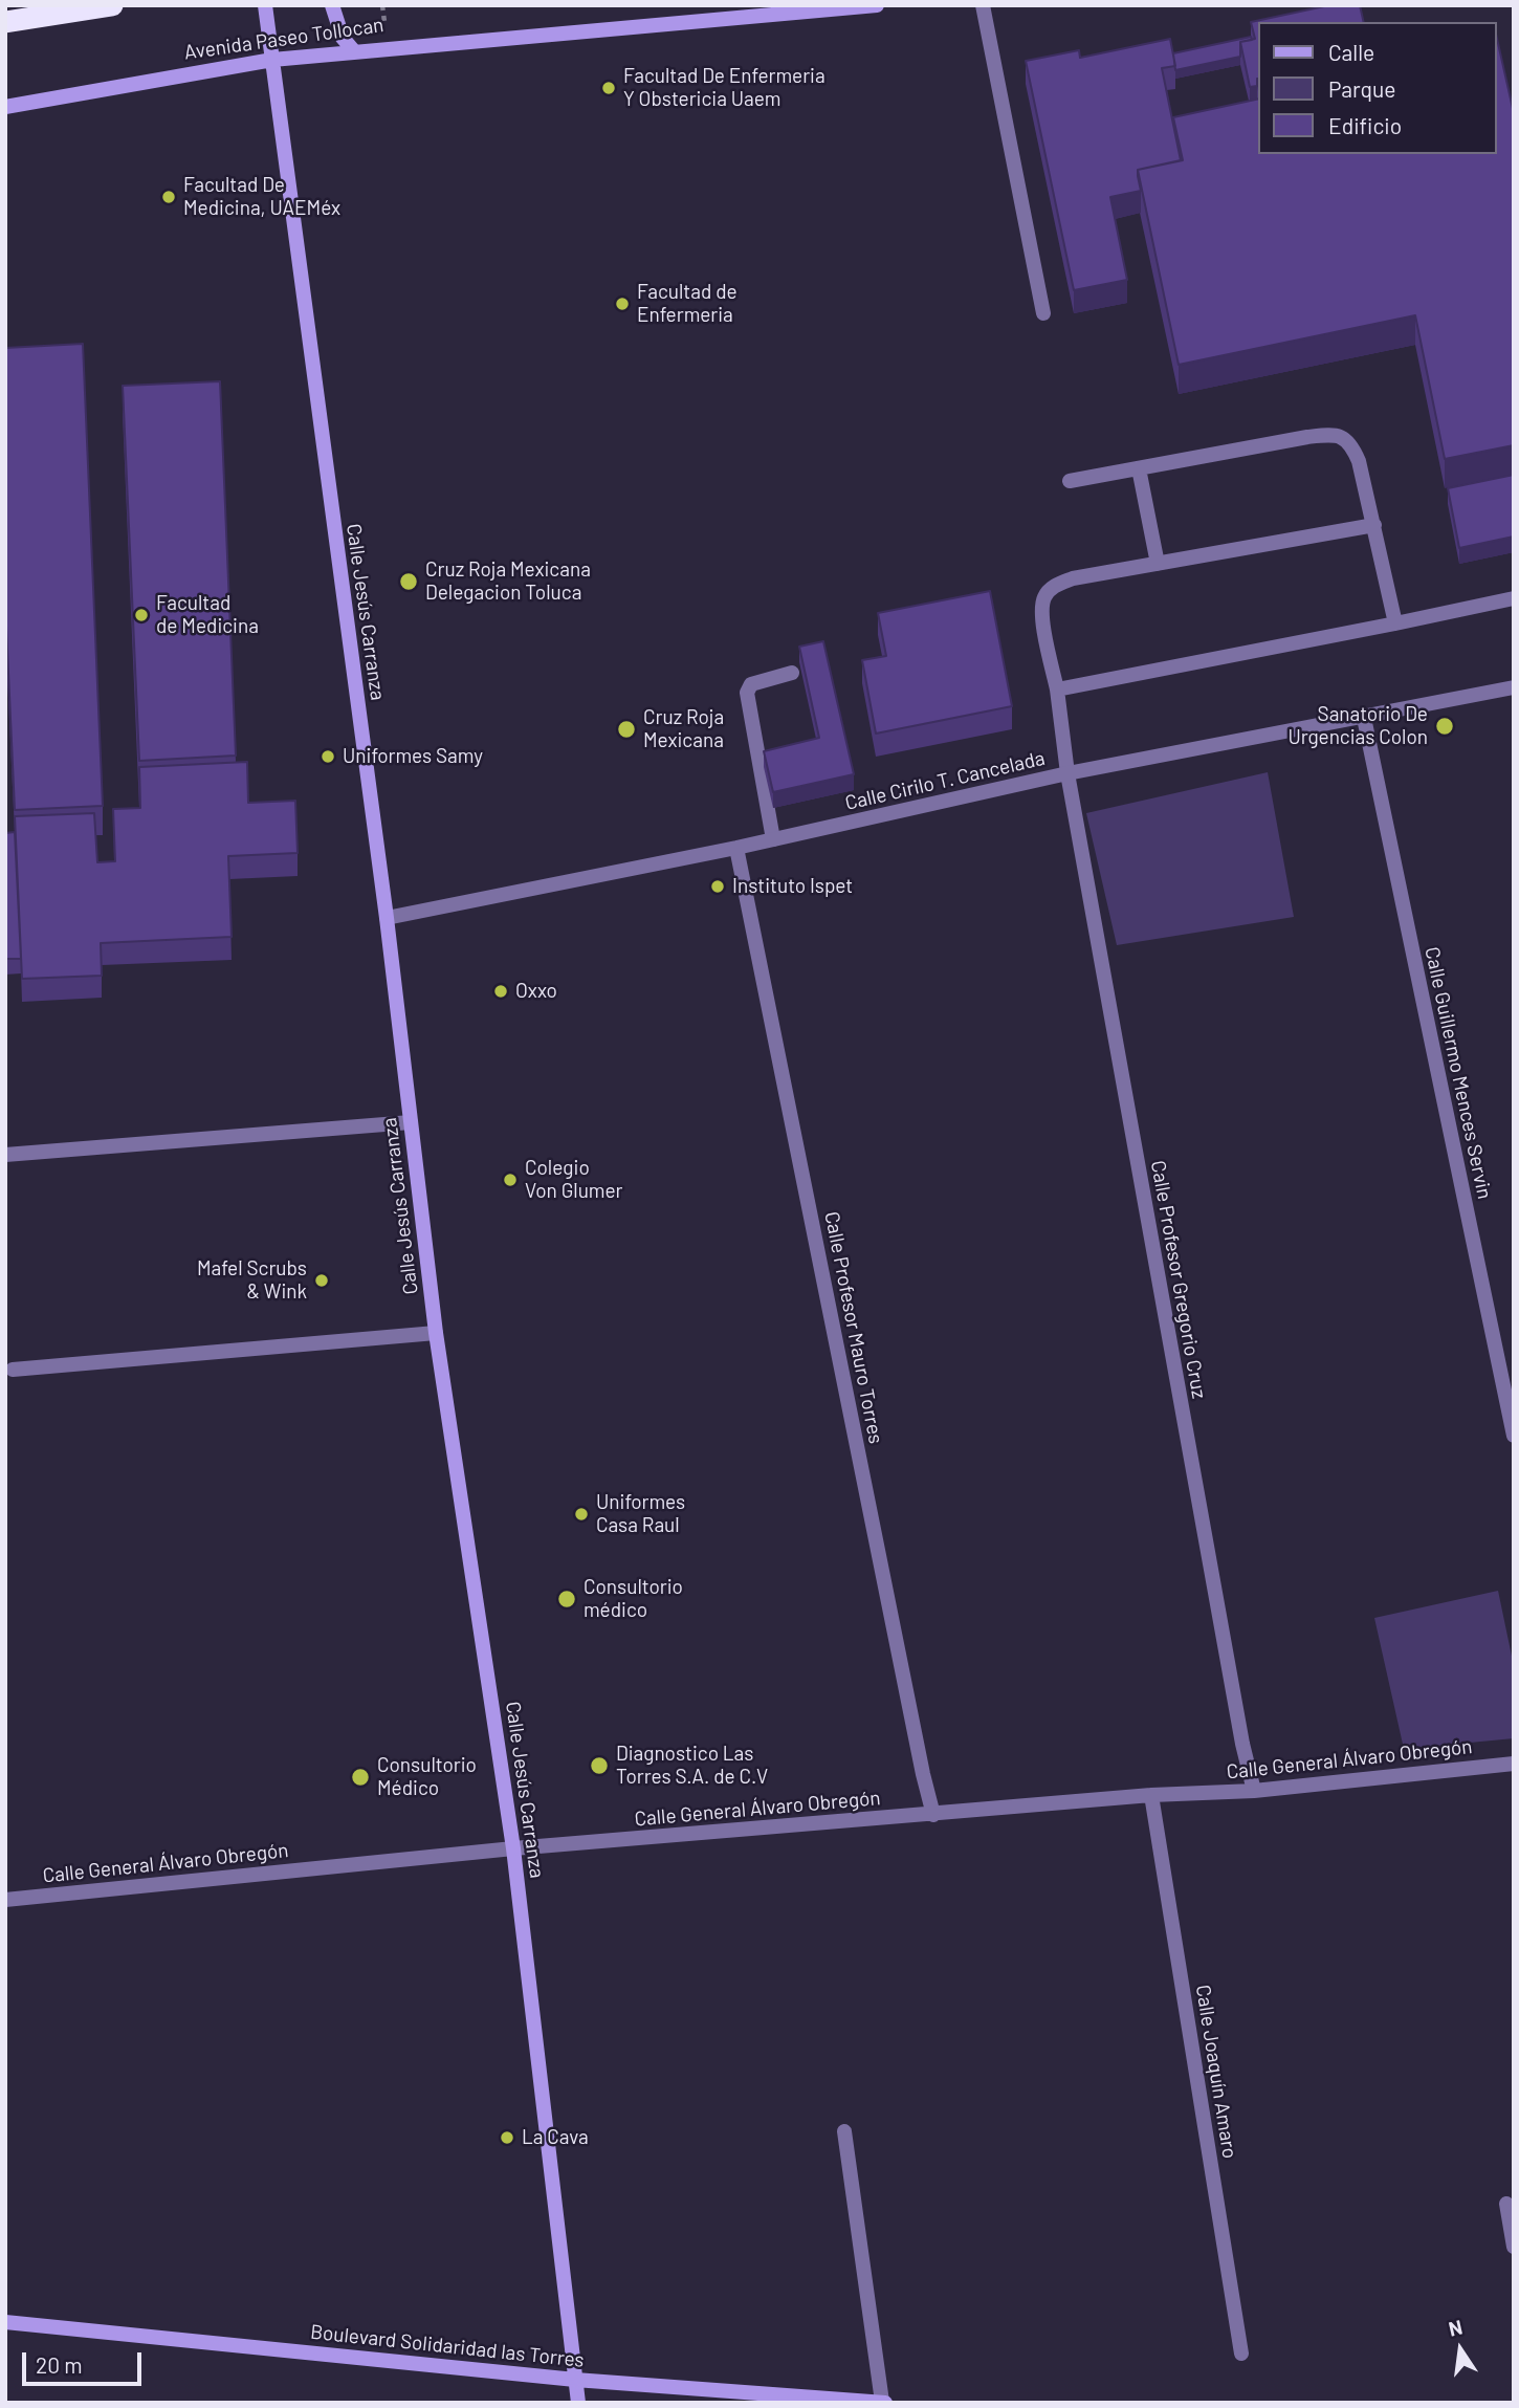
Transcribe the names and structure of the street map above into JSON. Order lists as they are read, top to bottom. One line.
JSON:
{"streets":{"main road":["Avenida Paseo Tollocan","Calle Jesús Carranza","Boulevard Solidaridad las Torres"],"street":["Calle Cirilo T. Cancelada","Calle Guillermo Mences Servin","Calle Profesor Gregorio Cruz","Calle Profesor Mauro Torres","Calle General Álvaro Obregón","Calle Joaquín Amaro"]},"crossings":[["Avenida Paseo Tollocan","Calle Jesús Carranza"],["Calle Jesús Carranza","Calle Cirilo T. Cancelada"],["Calle Jesús Carranza","Calle General Álvaro Obregón"],["Calle Jesús Carranza","Boulevard Solidaridad las Torres"],["Calle Cirilo T. Cancelada","Calle Guillermo Mences Servin"],["Calle Cirilo T. Cancelada","Calle Profesor Gregorio Cruz"],["Calle Cirilo T. Cancelada","Calle Profesor Mauro Torres"],["Calle Profesor Gregorio Cruz","Calle General Álvaro Obregón"],["Calle Profesor Mauro Torres","Calle General Álvaro Obregón"],["Calle General Álvaro Obregón","Calle Joaquín Amaro"]],"places":["Facultad De Enfermeria Y Obstericia Uaem","Facultad De Medicina, UAEMéx","Facultad de Enfermeria","Cruz Roja Mexicana Delegacion Toluca","Facultad de Medicina","Sanatorio De Urgencias Colon","Cruz Roja Mexicana","Uniformes Samy","Instituto Ispet","Oxxo","Colegio Von Glumer","Mafel Scrubs & Wink","Uniformes Casa Raul","Consultorio médico","Diagnostico Las Torres S.A. de C.V","Consultorio Médico","La Cava"],"legend":["Calle","Parque","Edificio"],"scale_bar":"20 m","north":"top"}
